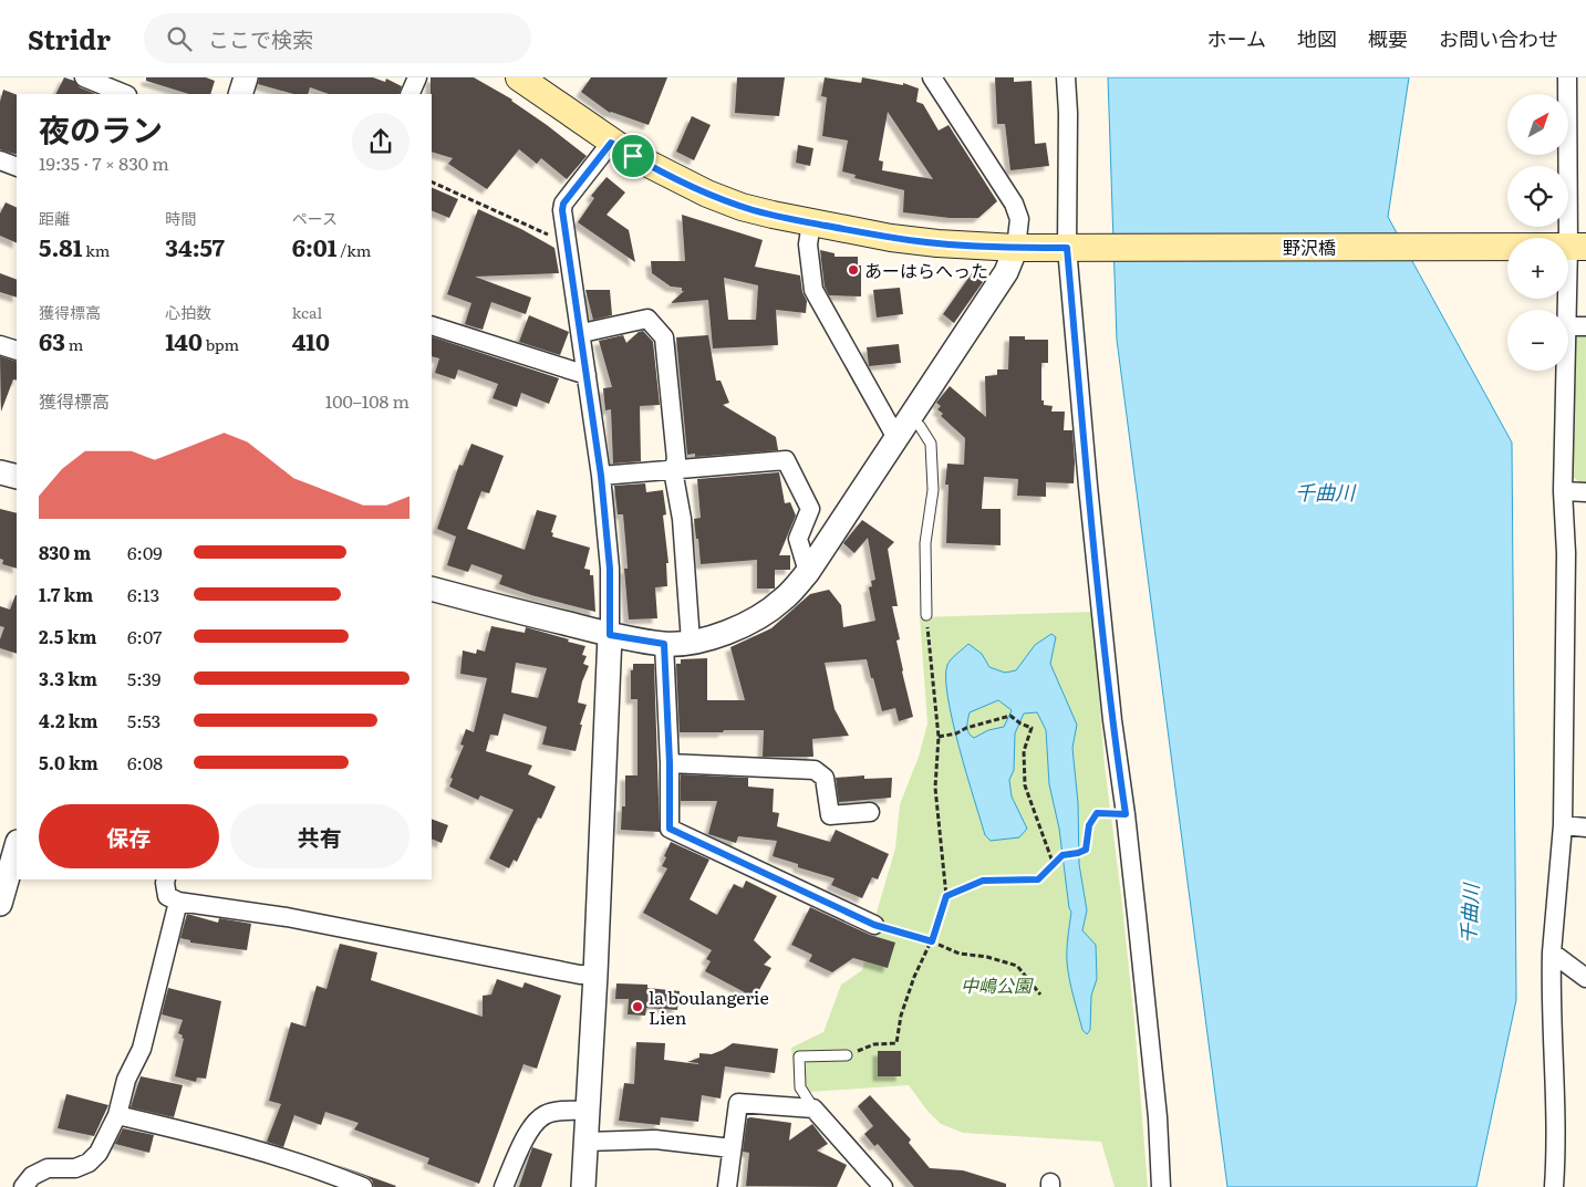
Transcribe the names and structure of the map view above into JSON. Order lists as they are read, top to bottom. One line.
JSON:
{"streets":{"main road":["野沢橋"]},"water":["千曲川"],"parks":["中嶋公園"],"places":["あーはらへった","la boulangerie Lien"],"north":"top right","page":{"header":"Stridr","search":"ここで検索","nav":["ホーム","地図","概要","お問い合わせ"],"map_buttons":["+","−"],"heading":["夜のラン","19:35 · 7 × 830 m"],"stats":[["距離","5.81 km"],["時間","34:57"],["ペース","6:01 /km"],["獲得標高","63 m"],["心拍数","140 bpm"],["kcal","410"]],"chart":["獲得標高","100–108 m"],"list":[{"name":"830 m","note":"6:09"},{"name":"1.7 km","note":"6:13"},{"name":"2.5 km","note":"6:07"},{"name":"3.3 km","note":"5:39"},{"name":"4.2 km","note":"5:53"},{"name":"5.0 km","note":"6:08"}],"buttons":["保存","共有"]}}
